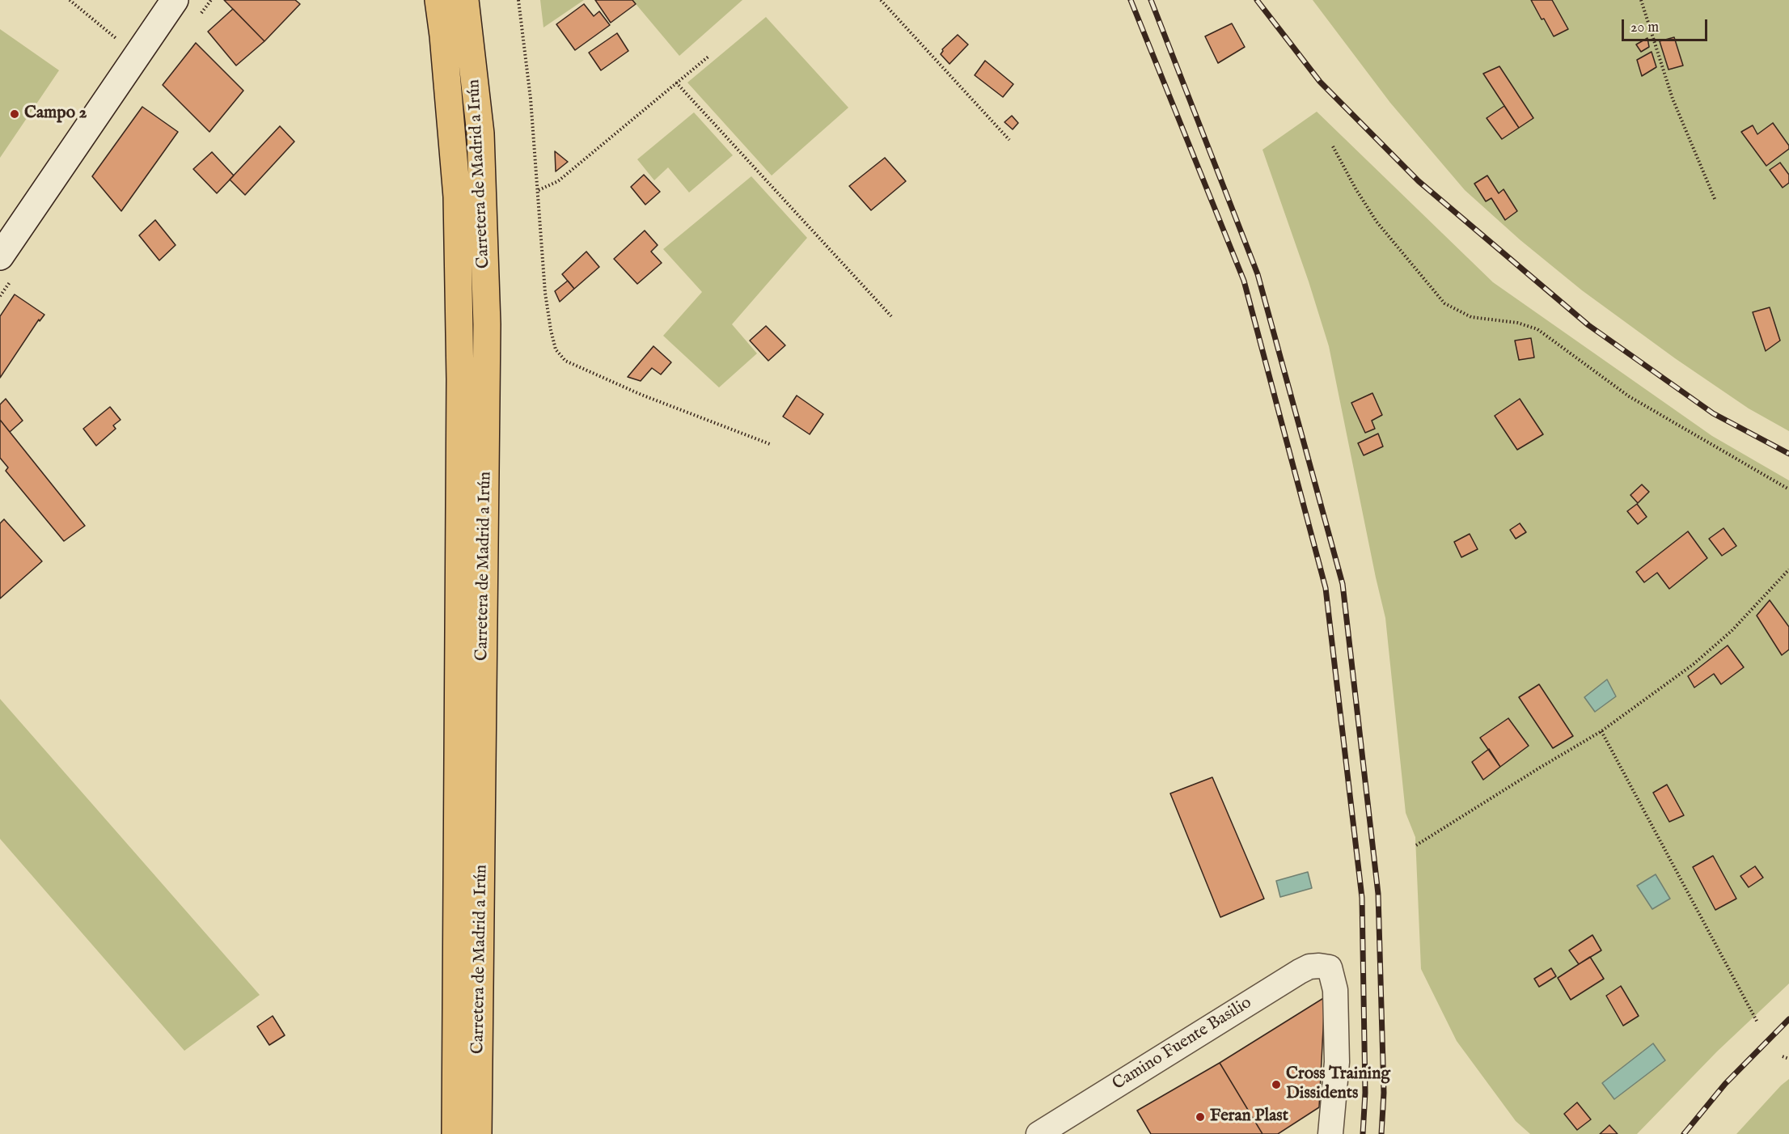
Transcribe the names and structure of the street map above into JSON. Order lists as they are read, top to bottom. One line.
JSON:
{"streets":{"highway":["Carretera de Madrid a Irún"],"street":["Camino Fuente Basilio"]},"places":["Campo 2","Cross Training Dissidents","Feran Plast"],"scale_bar":"20 m"}
